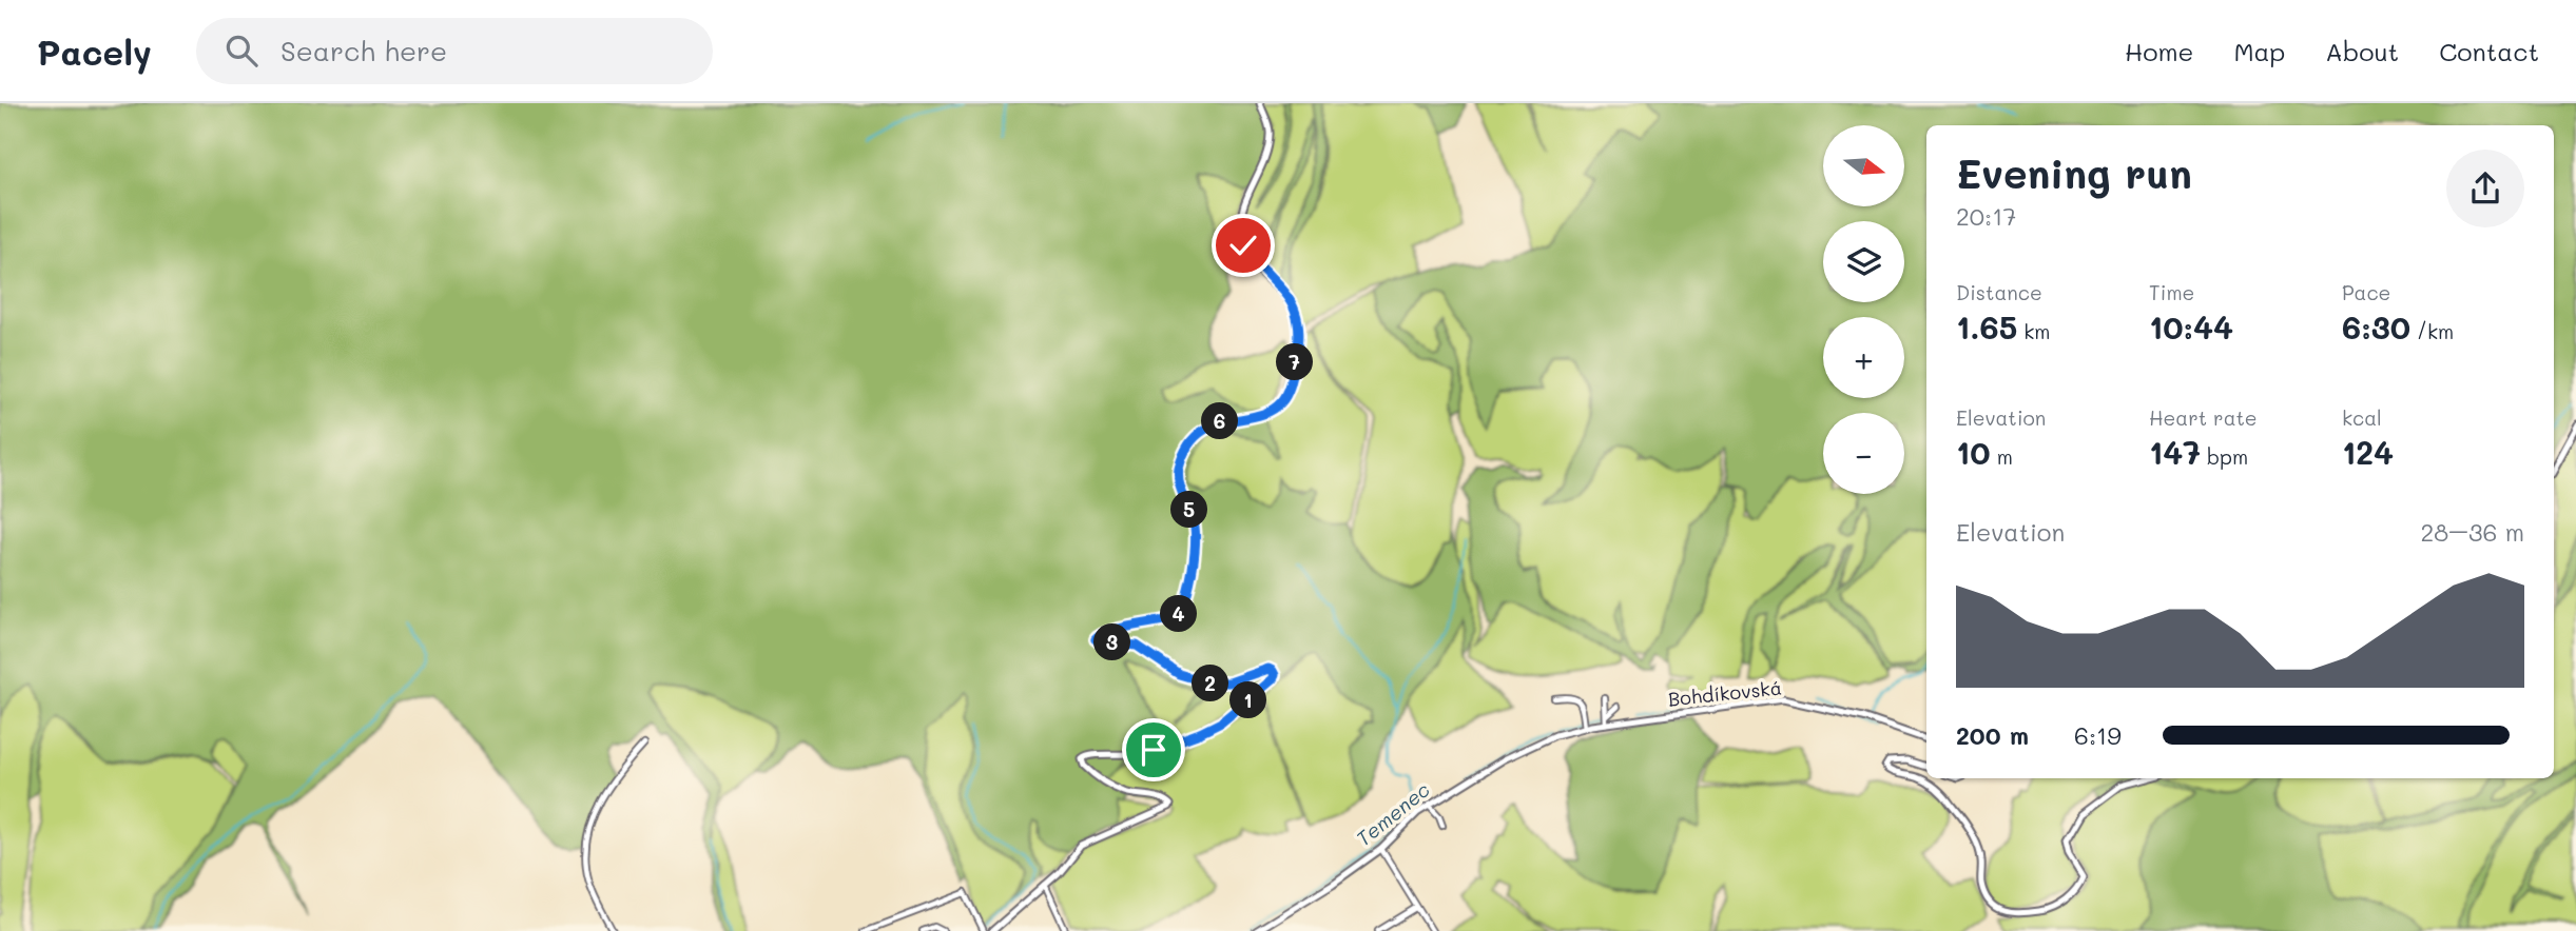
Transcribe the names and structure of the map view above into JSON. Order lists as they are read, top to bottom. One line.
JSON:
{"streets":{"street":["Bohdíkovská"]},"water":["Temenec"],"north":"right","page":{"header":"Pacely","search":"Search here","nav":["Home","Map","About","Contact"],"map_buttons":["+","−"],"heading":["Evening run","20:17"],"stats":[["Distance","1.65 km"],["Time","10:44"],["Pace","6:30 /km"],["Elevation","10 m"],["Heart rate","147 bpm"],["kcal","124"]],"pins":["7","6","5","4","3","2","1"],"chart":["Elevation","28–36 m"],"list":[{"name":"200 m","note":"6:19"}]}}
